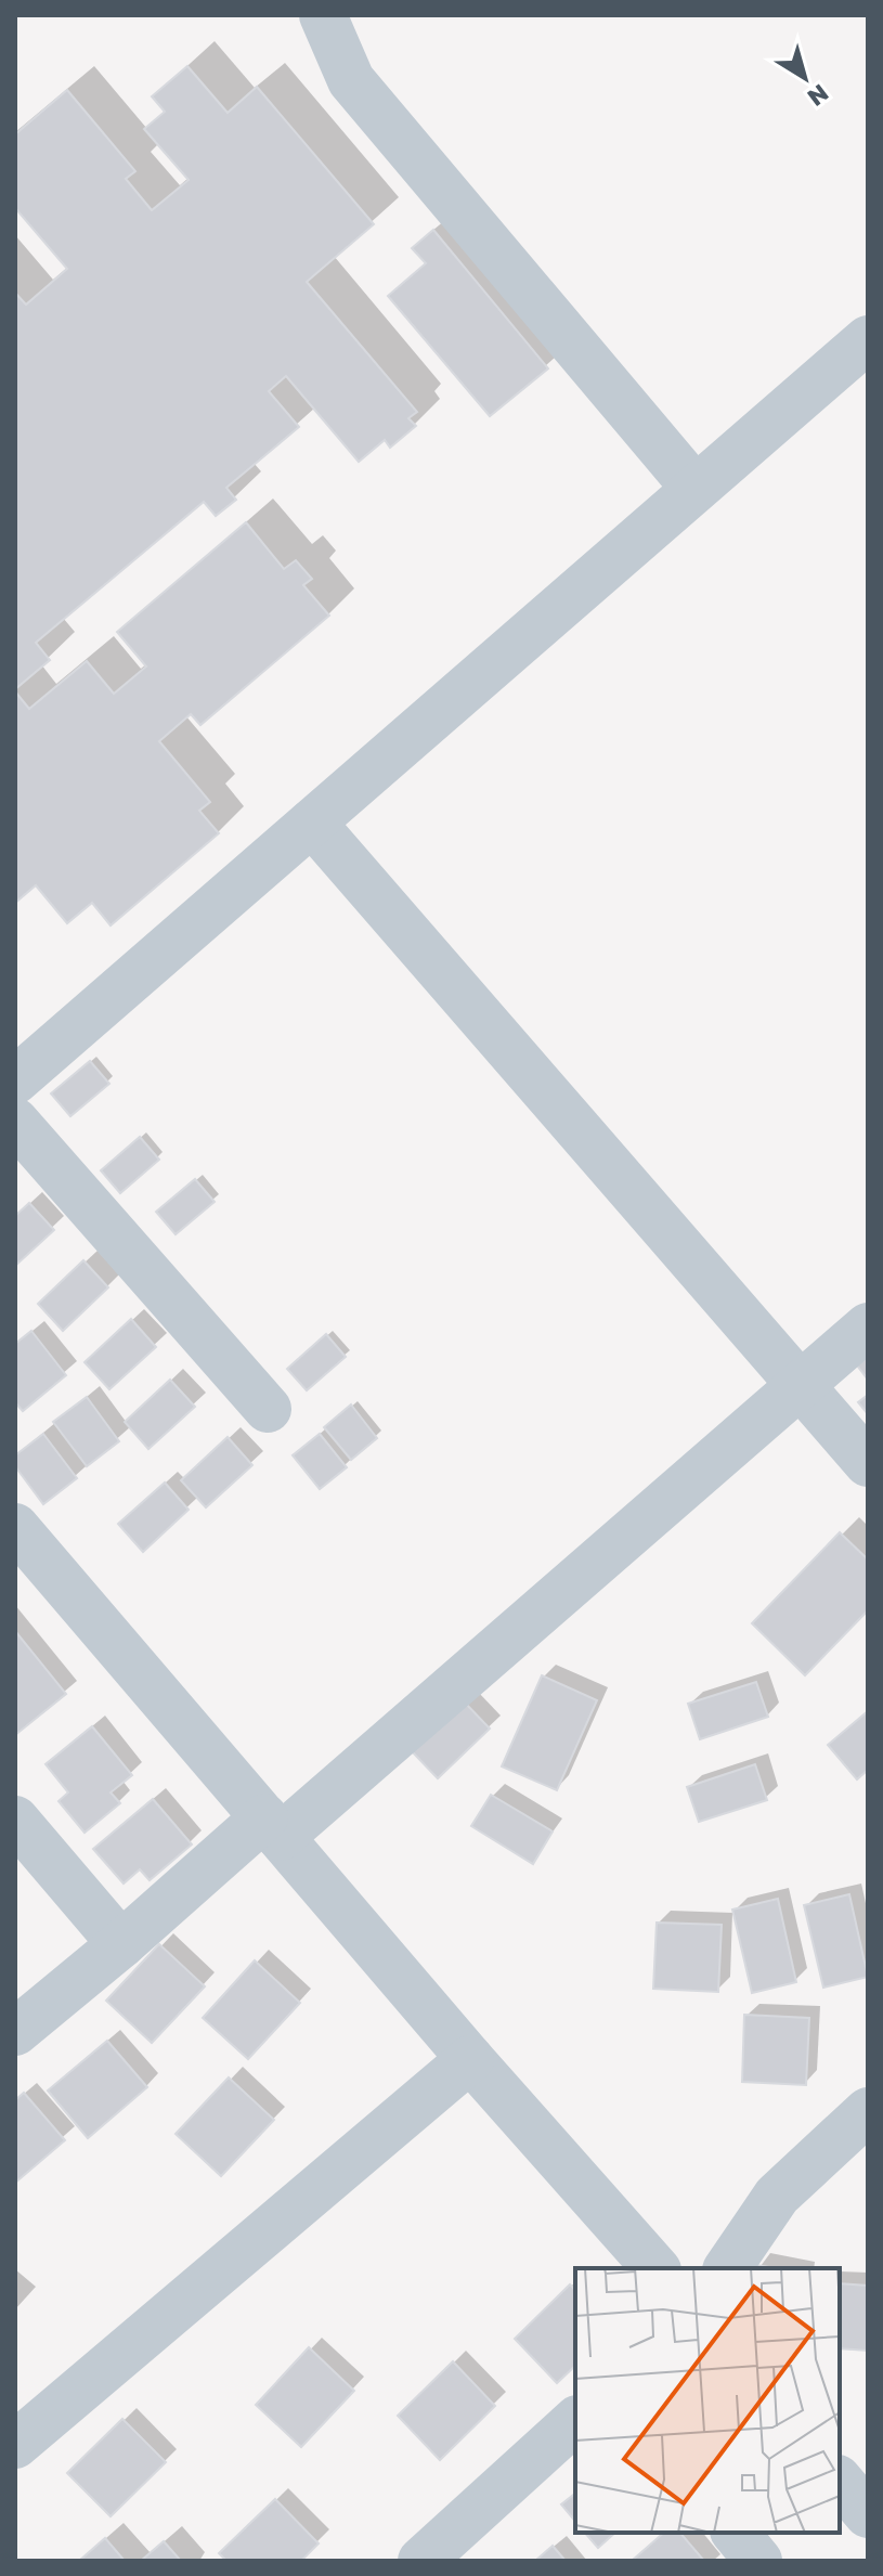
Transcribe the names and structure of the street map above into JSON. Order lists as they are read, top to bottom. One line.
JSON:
{"north":"bottom right"}
